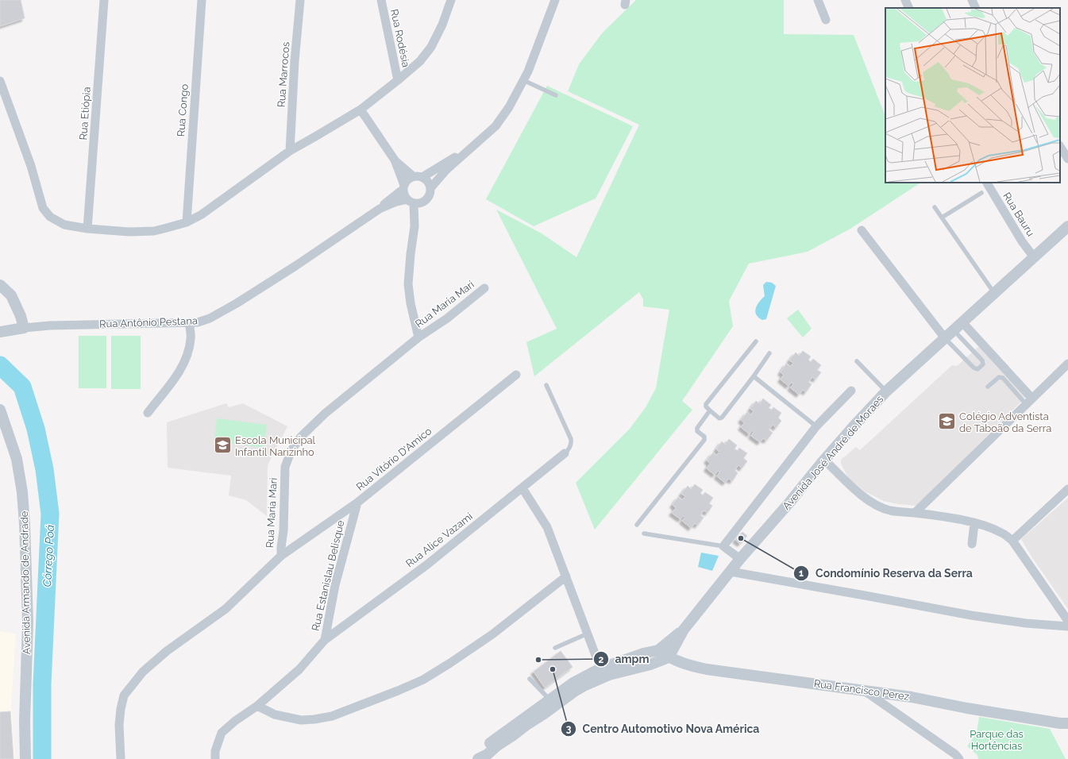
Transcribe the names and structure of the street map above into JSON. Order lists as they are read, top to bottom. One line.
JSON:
{"streets":{"street":["Rua Rodésia","Rua Marrocos","Rua Congo","Rua Etiópia","Rua Bauru","Rua Maria Mari","Rua Antônio Pestana","Avenida José André de Moraes","Rua Vitório D'Amico","Rua Alice Vazami","Rua Estanislau Belisque","Avenida Armando de Andrade","Rua Francisco Perez"]},"crossings":[["Rua Bauru","Avenida José André de Moraes"],["Rua Maria Mari","Rua Vitório D'Amico"],["Avenida José André de Moraes","Rua Francisco Perez"],["Rua Vitório D'Amico","Rua Estanislau Belisque"],["Rua Alice Vazami","Rua Estanislau Belisque"]],"water":["Córrego Poá"],"parks":["Parque das Hortências"],"places":{"school or university":["Colégio Adventista de Taboão da Serra","Escola Municipal Infantil Narizinho"],"other":["Condomínio Reserva da Serra","ampm","Centro Automotivo Nova América"]}}
